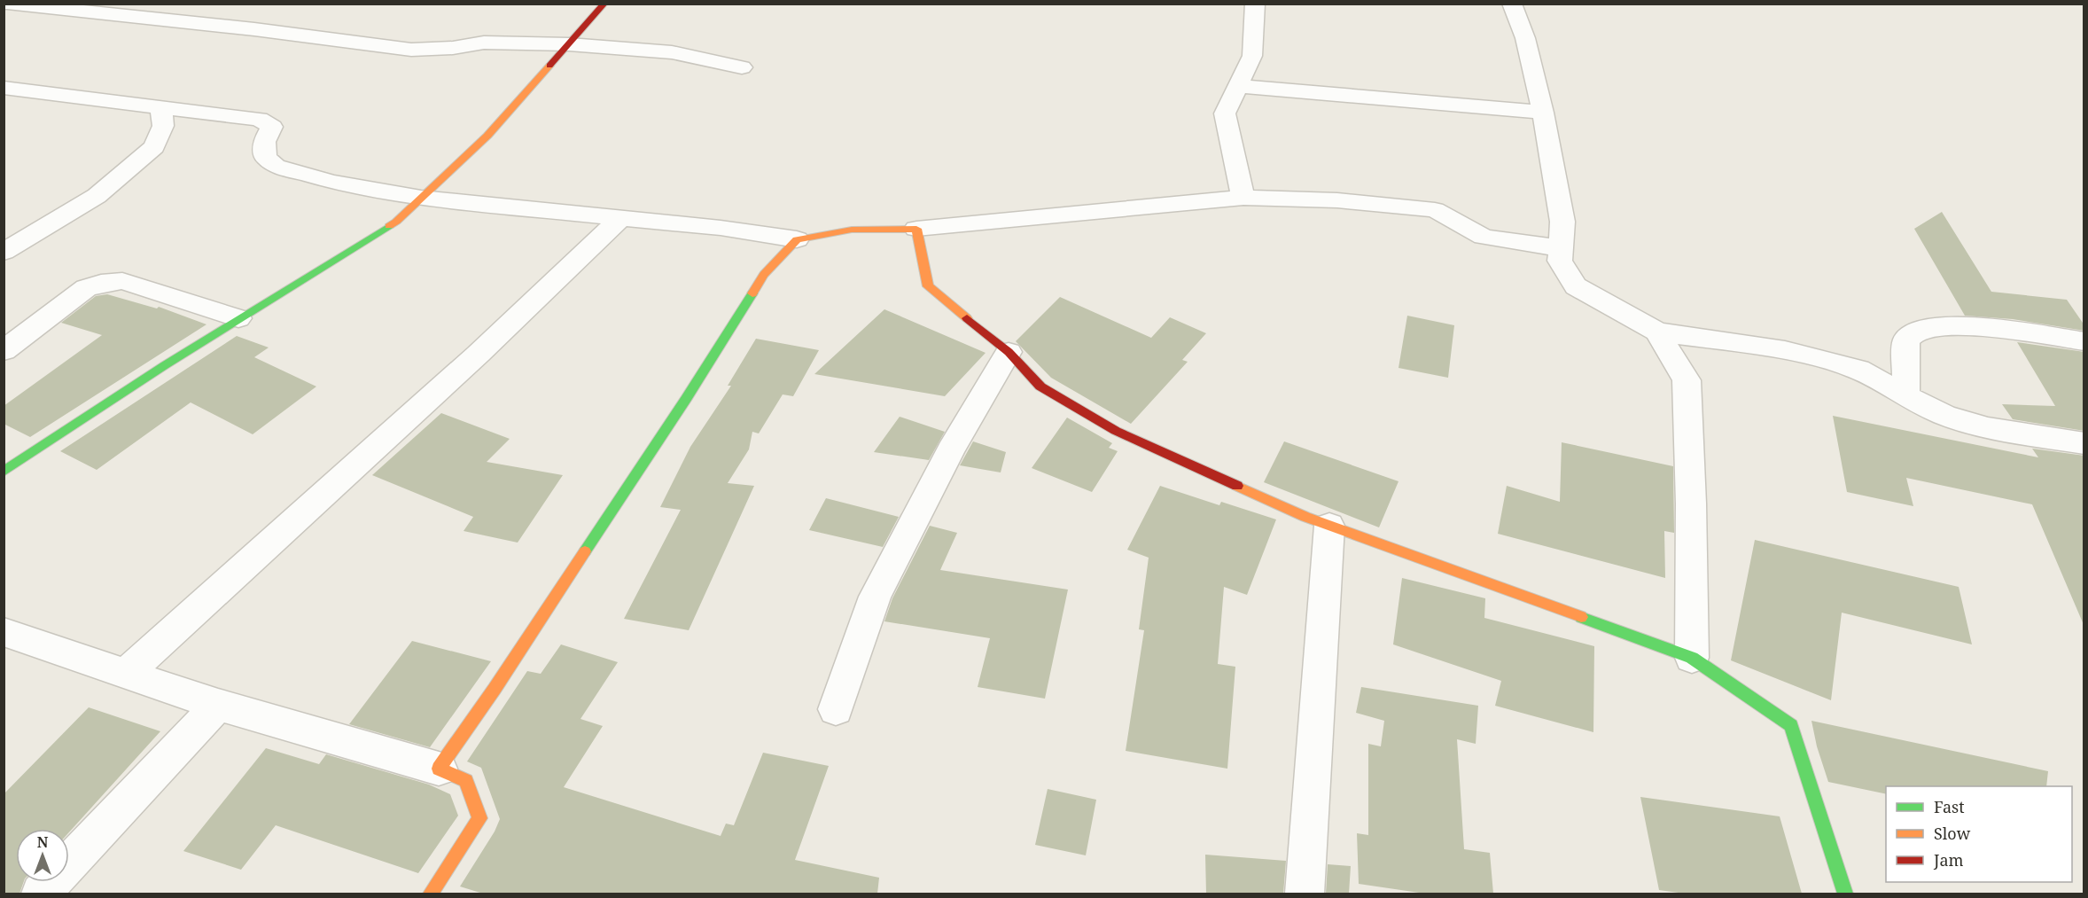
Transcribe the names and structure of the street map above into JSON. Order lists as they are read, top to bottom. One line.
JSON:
{"legend":["Fast","Slow","Jam"],"north":"top"}
